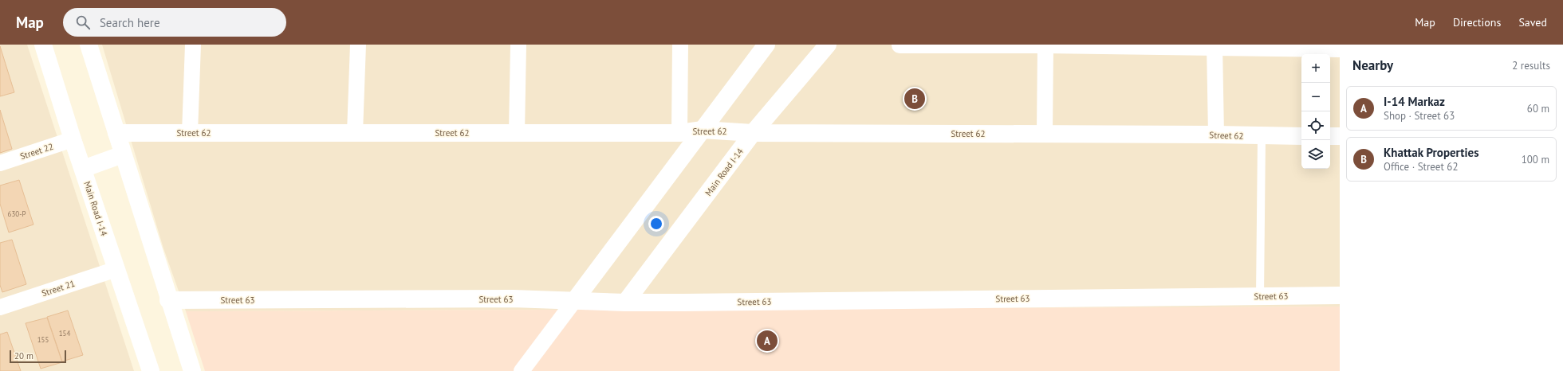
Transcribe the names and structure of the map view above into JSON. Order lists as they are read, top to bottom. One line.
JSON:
{"streets":{"street":["Street 62","Street 22","Main Road I-14","Street 21","Street 63"]},"crossings":[["Street 62","Main Road I-14"],["Street 22","Main Road I-14"],["Main Road I-14","Street 21"],["Main Road I-14","Street 63"]],"house_numbers":["630-P","154","155"],"scale_bar":"20 m","page":{"header":"Map","search":"Search here","nav":["Map","Directions","Saved"],"heading":["Nearby","2 results"],"map_buttons":["+","−"],"list":[{"mark":"A","name":"I-14 Markaz","note":"Shop · Street 63","value":"60 m"},{"mark":"B","name":"Khattak Properties","note":"Office · Street 62","value":"100 m"}],"pins":["B","A"],"scale":"20 m"}}
